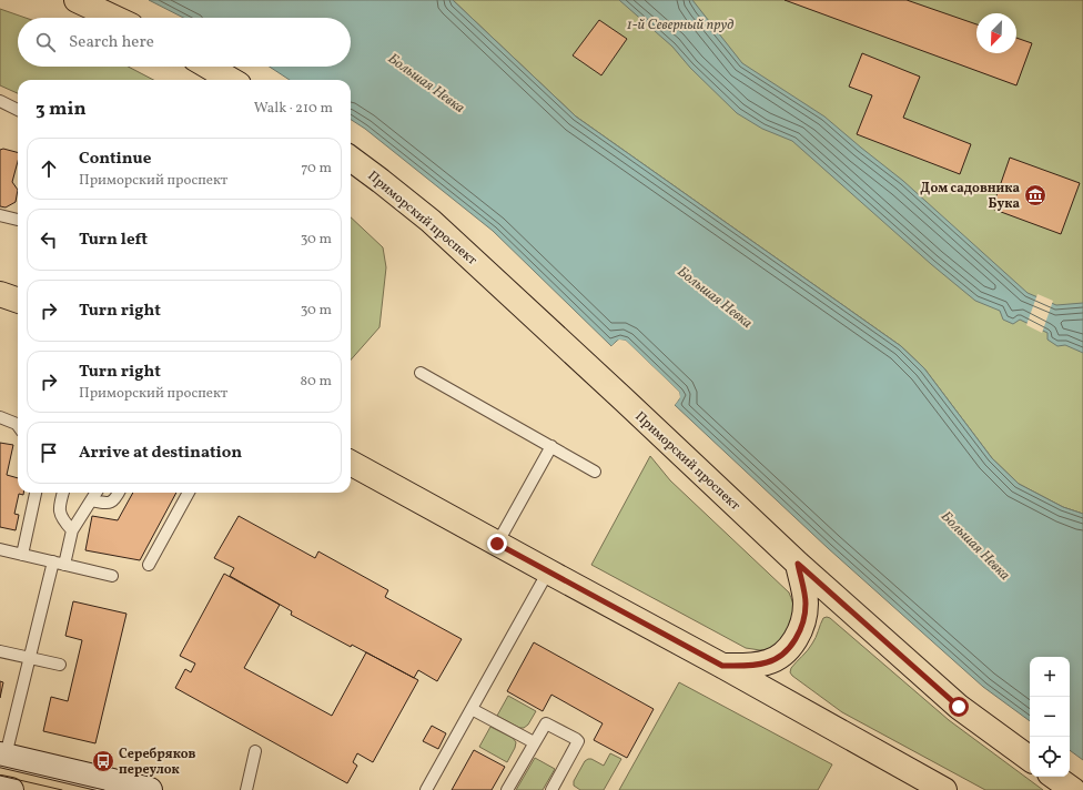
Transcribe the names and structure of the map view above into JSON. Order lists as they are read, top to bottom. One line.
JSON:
{"streets":{"main road":["Приморский проспект"]},"water":["1-й Северный пруд","Большая Невка"],"places":{"museum":["Дом садовника Бука"],"bus stop":["Серебряков переулок"]},"north":"bottom left","page":{"search":"Search here","heading":["3 min","Walk · 210 m"],"list":[["Continue","Приморский проспект","70 m"],["Turn left","30 m"],["Turn right","30 m"],["Turn right","Приморский проспект","80 m"],"Arrive at destination"],"map_buttons":["+","−"]}}
